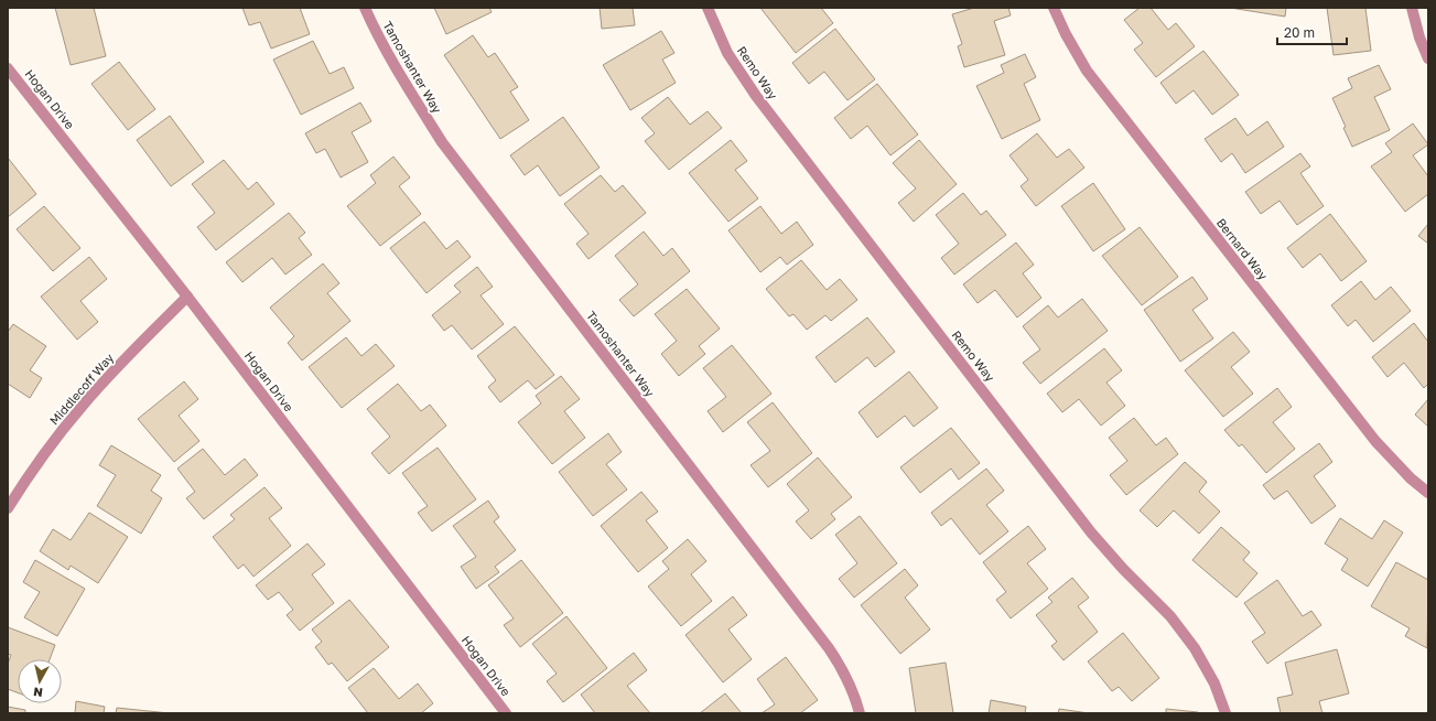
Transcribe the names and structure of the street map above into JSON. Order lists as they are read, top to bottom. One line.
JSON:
{"streets":{"street":["Tamoshanter Way","Remo Way","Hogan Drive","Bernard Way","Middlecoff Way"]},"crossings":[["Hogan Drive","Middlecoff Way"]],"scale_bar":"20 m","north":"bottom"}
